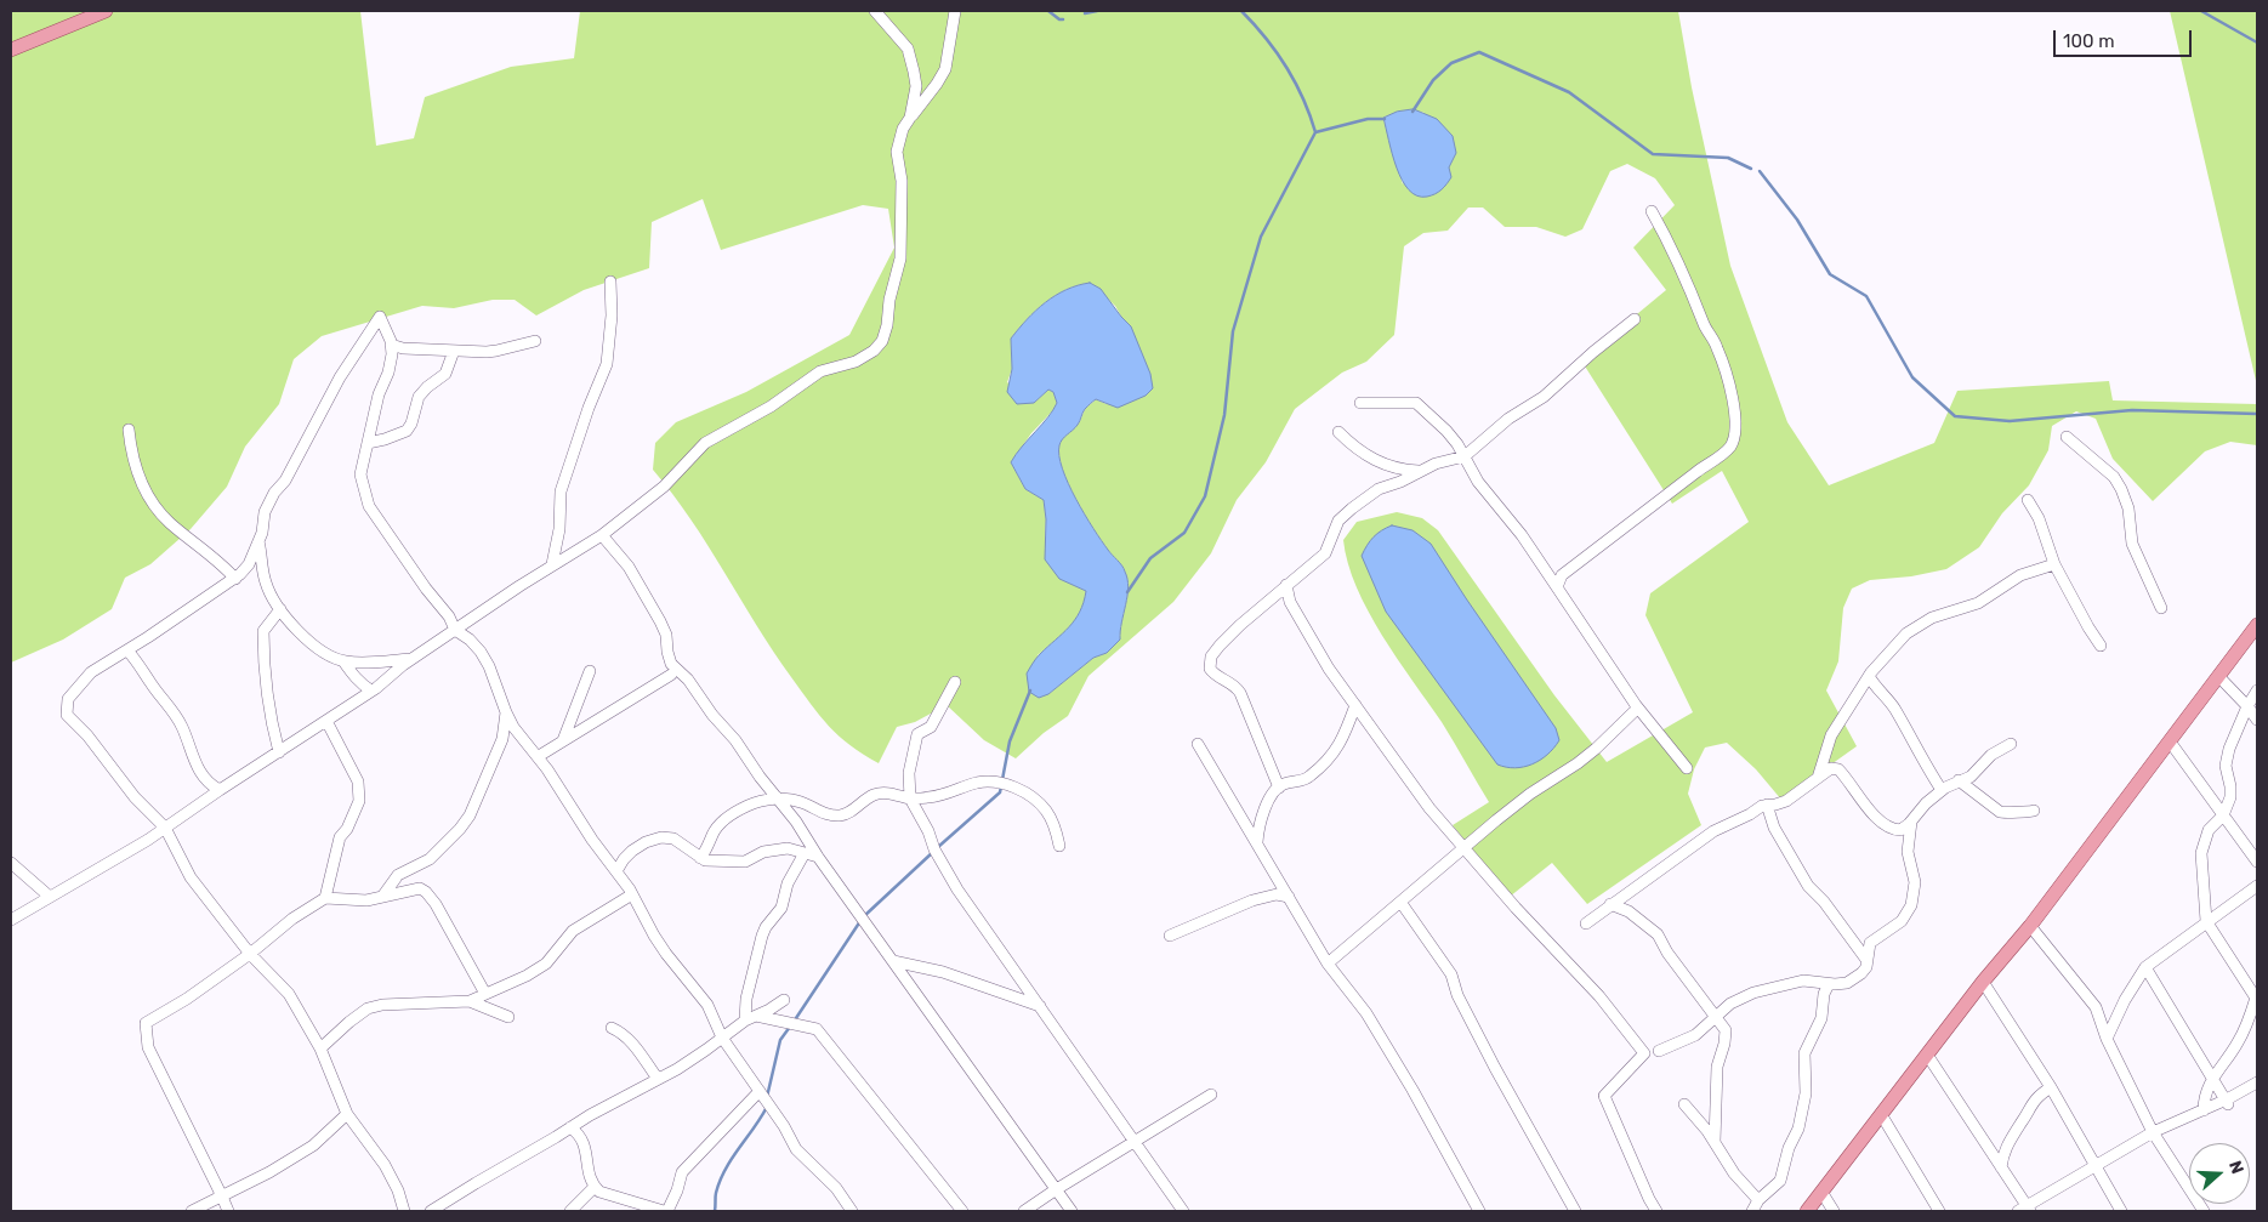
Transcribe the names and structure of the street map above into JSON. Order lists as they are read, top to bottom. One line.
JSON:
{"scale_bar":"100 m","north":"right"}
